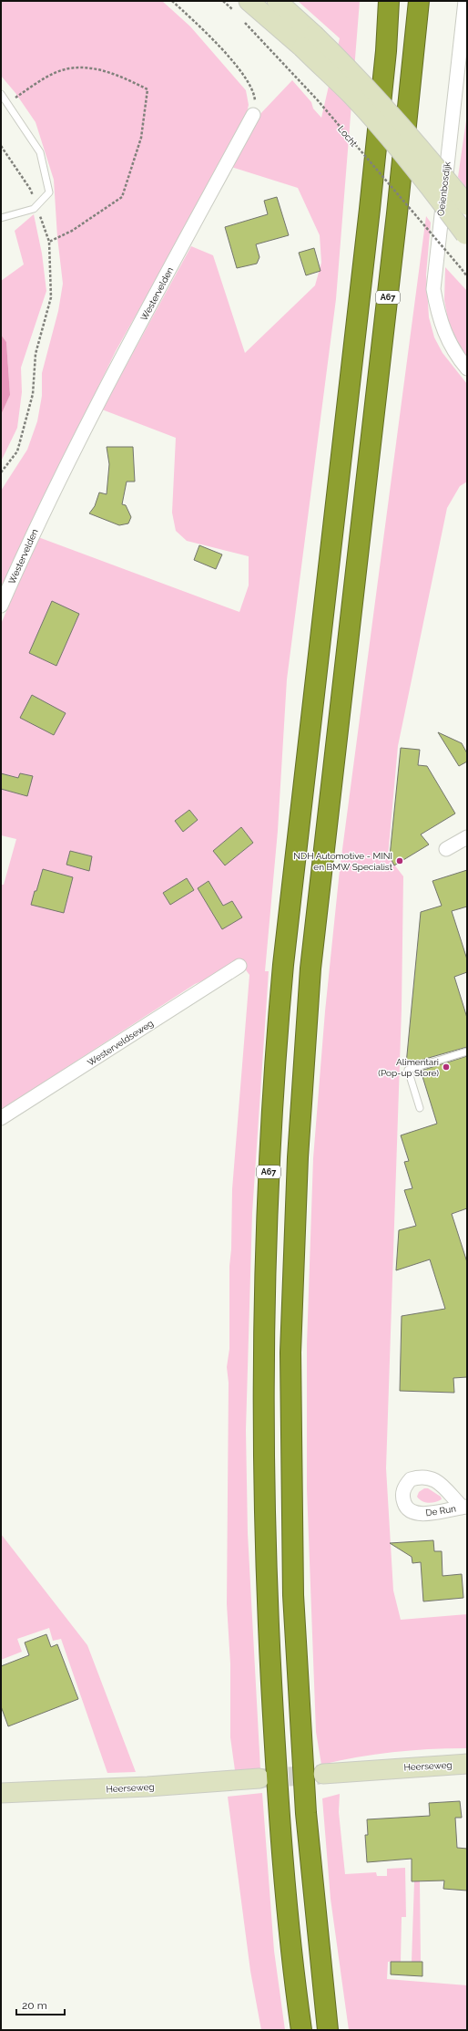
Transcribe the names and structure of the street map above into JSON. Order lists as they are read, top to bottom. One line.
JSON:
{"streets":{"highway":["A67"],"main road":["Heerseweg"],"street":["Oeienbosdijk","Westervelden","Westerveldseweg"],"path":["Locht"]},"places":["NDH Automotive - MINI en BMW Specialist","Alimentari (Pop-up Store)"],"scale_bar":"20 m"}
